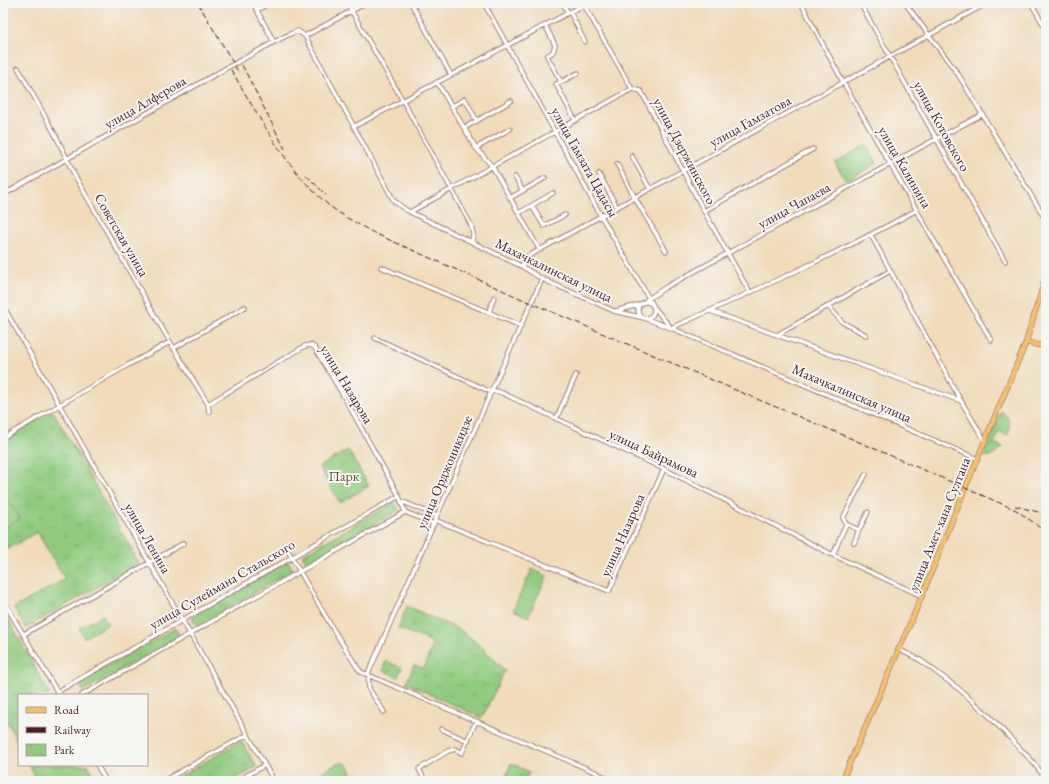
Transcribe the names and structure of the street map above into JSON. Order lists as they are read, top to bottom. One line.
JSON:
{"streets":{"main road":["улица Амет-хана Султана"],"street":["улица Алферова","улица Гамзатова","улица Котовского","улица Дзержинского","улица Гамзата Цадасы","улица Калинина","улица Чапаева","Советская улица","Махачкалинская улица","улица Назарова","улица Байрамова","улица Орджоникидзе","улица Ленина","улица Сулеймана Стальского"]},"crossings":[["улица Алферова","Советская улица"],["улица Алферова","Махачкалинская улица"],["улица Гамзатова","улица Котовского"],["улица Гамзатова","улица Дзержинского"],["улица Гамзатова","улица Гамзата Цадасы"],["улица Гамзатова","улица Калинина"],["улица Гамзатова","Махачкалинская улица"],["улица Котовского","улица Чапаева"],["улица Дзержинского","улица Чапаева"],["улица Гамзата Цадасы","улица Чапаева"],["улица Гамзата Цадасы","Махачкалинская улица"],["улица Калинина","улица Чапаева"],["улица Чапаева","Махачкалинская улица"],["Советская улица","улица Назарова"],["Махачкалинская улица","улица Орджоникидзе"],["Махачкалинская улица","улица Амет-хана Султана"],["улица Назарова","улица Байрамова"],["улица Назарова","улица Орджоникидзе"],["улица Назарова","улица Сулеймана Стальского"],["улица Байрамова","улица Орджоникидзе"],["улица Байрамова","улица Амет-хана Султана"],["улица Ленина","улица Сулеймана Стальского"]],"parks":["Парк"],"legend":["Road","Railway","Park"]}
